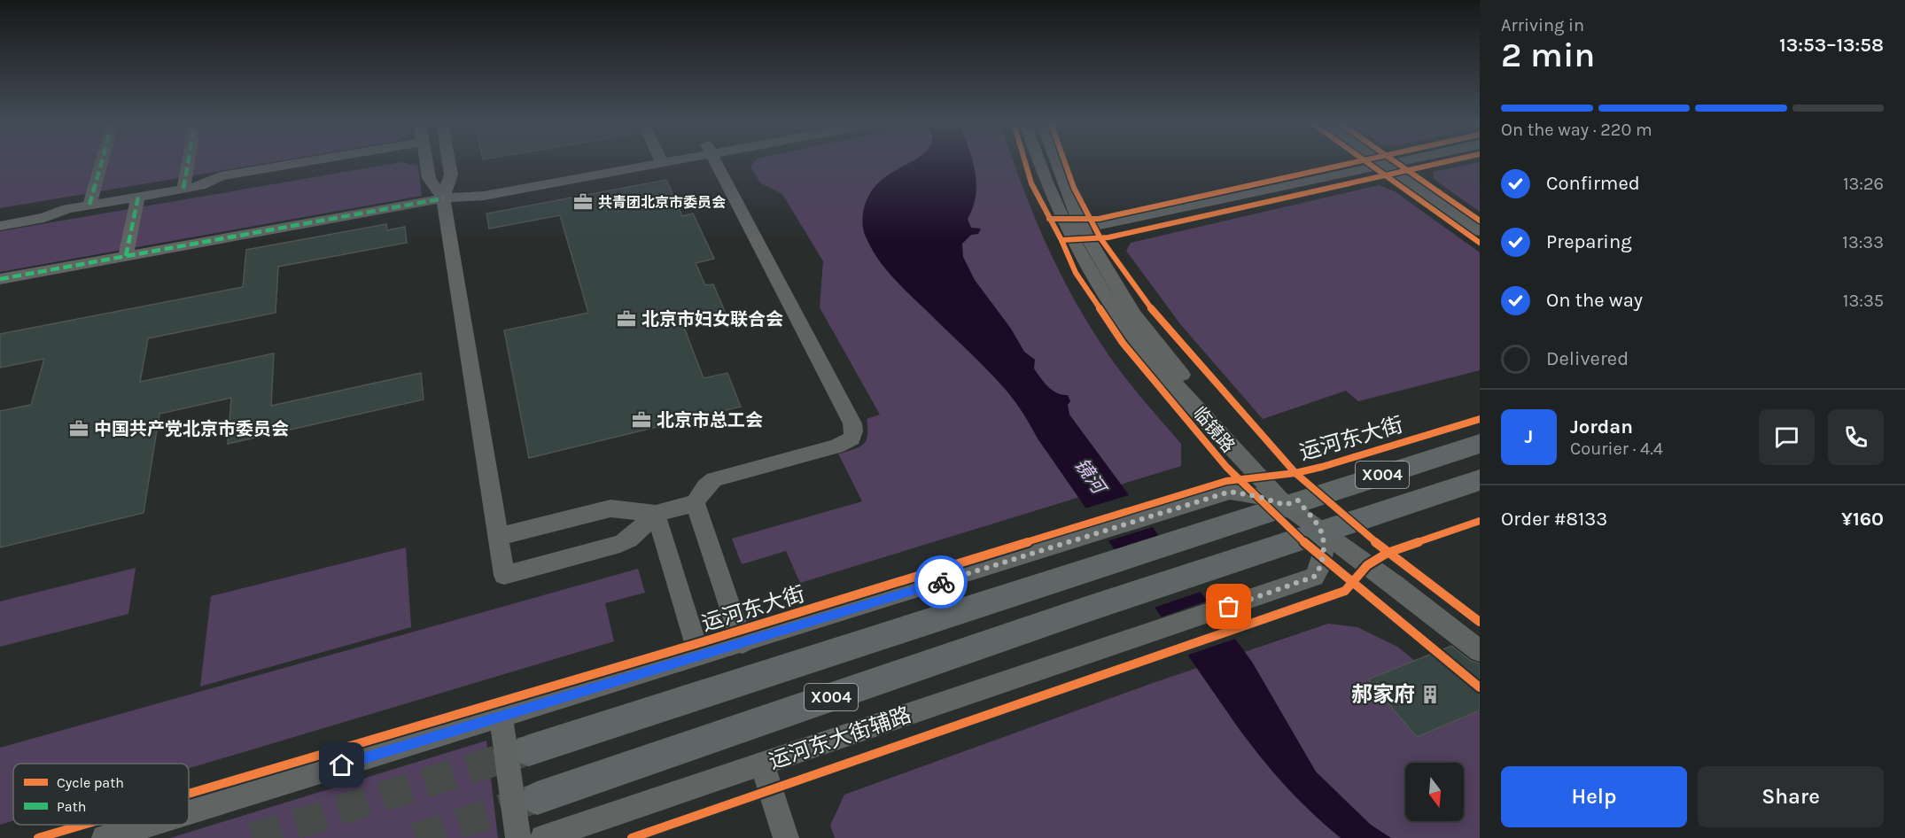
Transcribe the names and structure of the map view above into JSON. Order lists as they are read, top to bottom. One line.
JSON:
{"streets":{"main road":["X004"],"street":["临镜路","运河东大街辅路"],"cycle path":["运河东大街"]},"crossings":[["临镜路","X004"],["临镜路","运河东大街辅路"],["X004","运河东大街辅路"]],"water":["镜河"],"places":{"office":["共青团北京市委员会","北京市妇女联合会","北京市总工会","中国共产党北京市委员会"],"building":["郝家府"]},"legend":["Cycle path","Path"],"north":"bottom","page":{"heading":["2 min","Arriving in","13:53–13:58"],"panel":["Jordan","Courier · 4.4","Order #8133","¥160"],"bar":"On the way · 220 m","list":[["Confirmed","13:26"],["Preparing","13:33"],["On the way","13:35"],"Delivered"],"round":"J","buttons":["Help","Share"]}}
